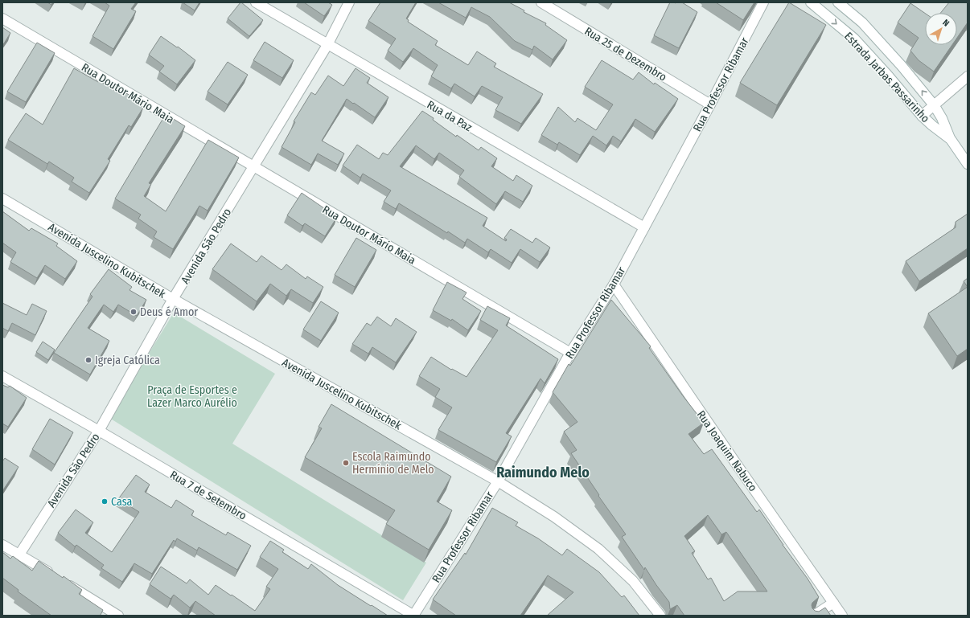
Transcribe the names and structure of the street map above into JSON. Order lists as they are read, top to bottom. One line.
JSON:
{"streets":{"street":["Rua 25 de Dezembro","Estrada Jarbas Passarinho","Rua Professor Ribamar","Rua Doutor Mário Maia","Rua da Paz","Avenida São Pedro","Avenida Juscelino Kubitschek","Rua Joaquim Nabuco","Rua 7 de Setembro"]},"crossings":[["Rua 25 de Dezembro","Rua Professor Ribamar"],["Rua Professor Ribamar","Rua Doutor Mário Maia"],["Rua Professor Ribamar","Rua da Paz"],["Rua Professor Ribamar","Avenida Juscelino Kubitschek"],["Rua Professor Ribamar","Rua Joaquim Nabuco"],["Rua Professor Ribamar","Rua 7 de Setembro"],["Rua Doutor Mário Maia","Avenida São Pedro"],["Rua da Paz","Avenida São Pedro"],["Avenida São Pedro","Avenida Juscelino Kubitschek"],["Avenida São Pedro","Rua 7 de Setembro"]],"districts":["Raimundo Melo"],"parks":["Praça de Esportes e Lazer Marco Aurélio"],"places":["Deus é Amor","Igreja Católica","Escola Raimundo Hermínio de Melo","Casa"],"north":"top right"}
